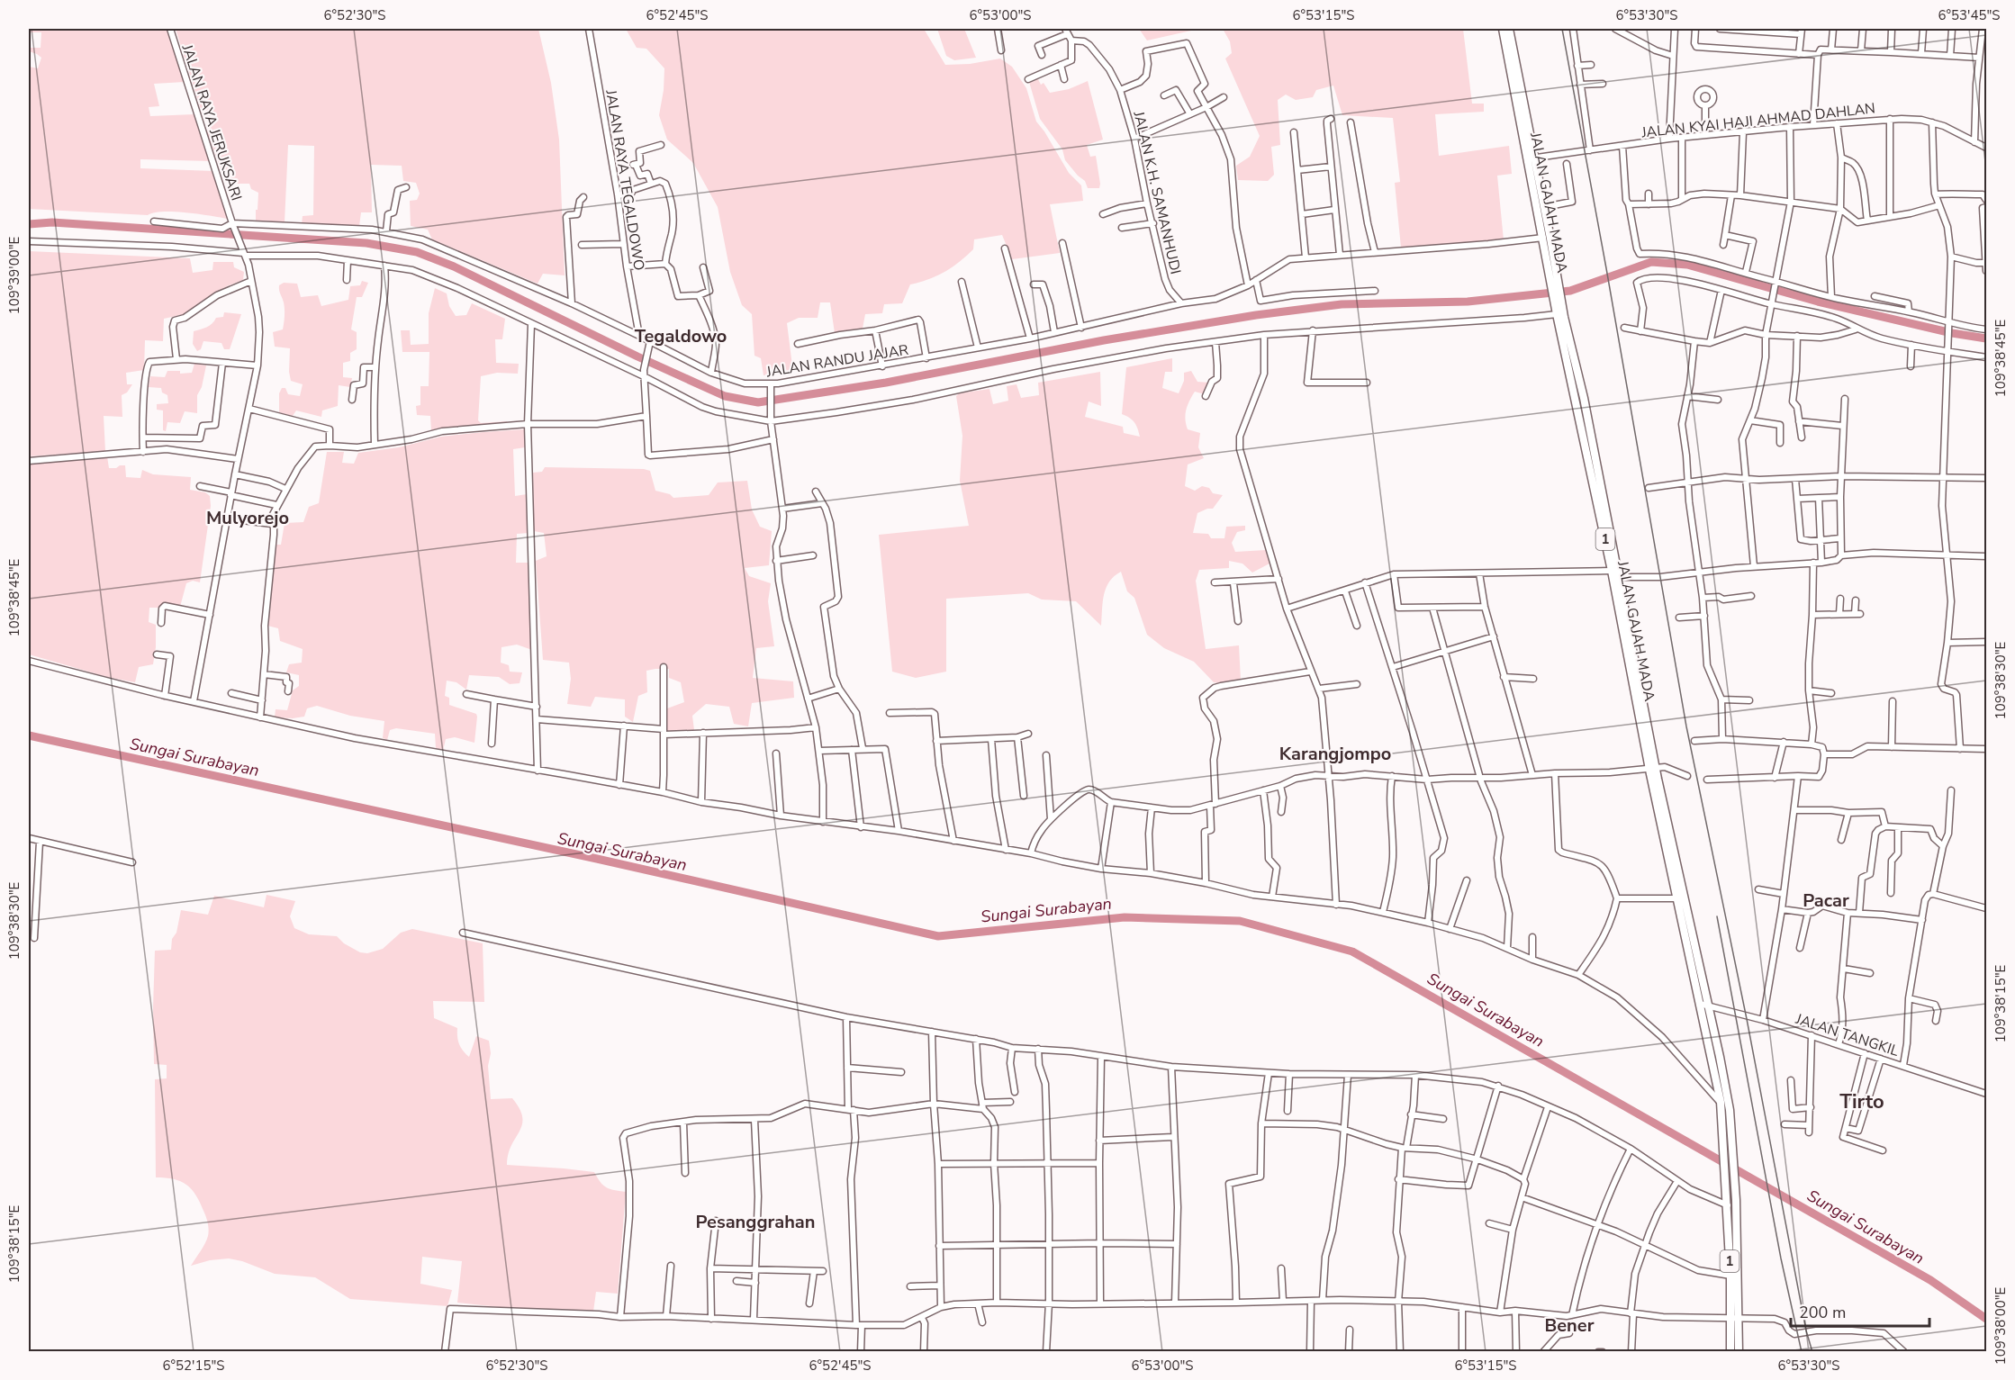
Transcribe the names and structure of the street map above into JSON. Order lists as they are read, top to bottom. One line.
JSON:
{"streets":{"highway":["JALAN GAJAH MADA","1"],"street":["JALAN KYAI HAJI AHMAD DAHLAN","JALAN RAYA JERUKSARI","JALAN RAYA TEGALDOWO","JALAN K.H. SAMANHUDI","JALAN RANDU JAJAR","JALAN TANGKIL"]},"crossings":[["JALAN KYAI HAJI AHMAD DAHLAN","JALAN GAJAH MADA"],["JALAN RAYA JERUKSARI","JALAN RANDU JAJAR"],["JALAN RAYA TEGALDOWO","JALAN RANDU JAJAR"],["JALAN K.H. SAMANHUDI","JALAN RANDU JAJAR"],["JALAN GAJAH MADA","1"],["JALAN GAJAH MADA","JALAN TANGKIL"]],"districts":["Tegaldowo","Mulyorejo","Karangjompo","Pacar","Tirto","Pesanggrahan","Bener"],"water":["Sungai Surabayan"],"scale_bar":"200 m","coordinates":["6°52'30\"S","6°52'45\"S","6°53'00\"S","6°53'15\"S","6°53'30\"S","6°53'45\"S","109°39'00\"E","109°38'45\"E","109°38'30\"E","109°38'15\"E","109°38'00\"E","6°52'15\"S"]}
